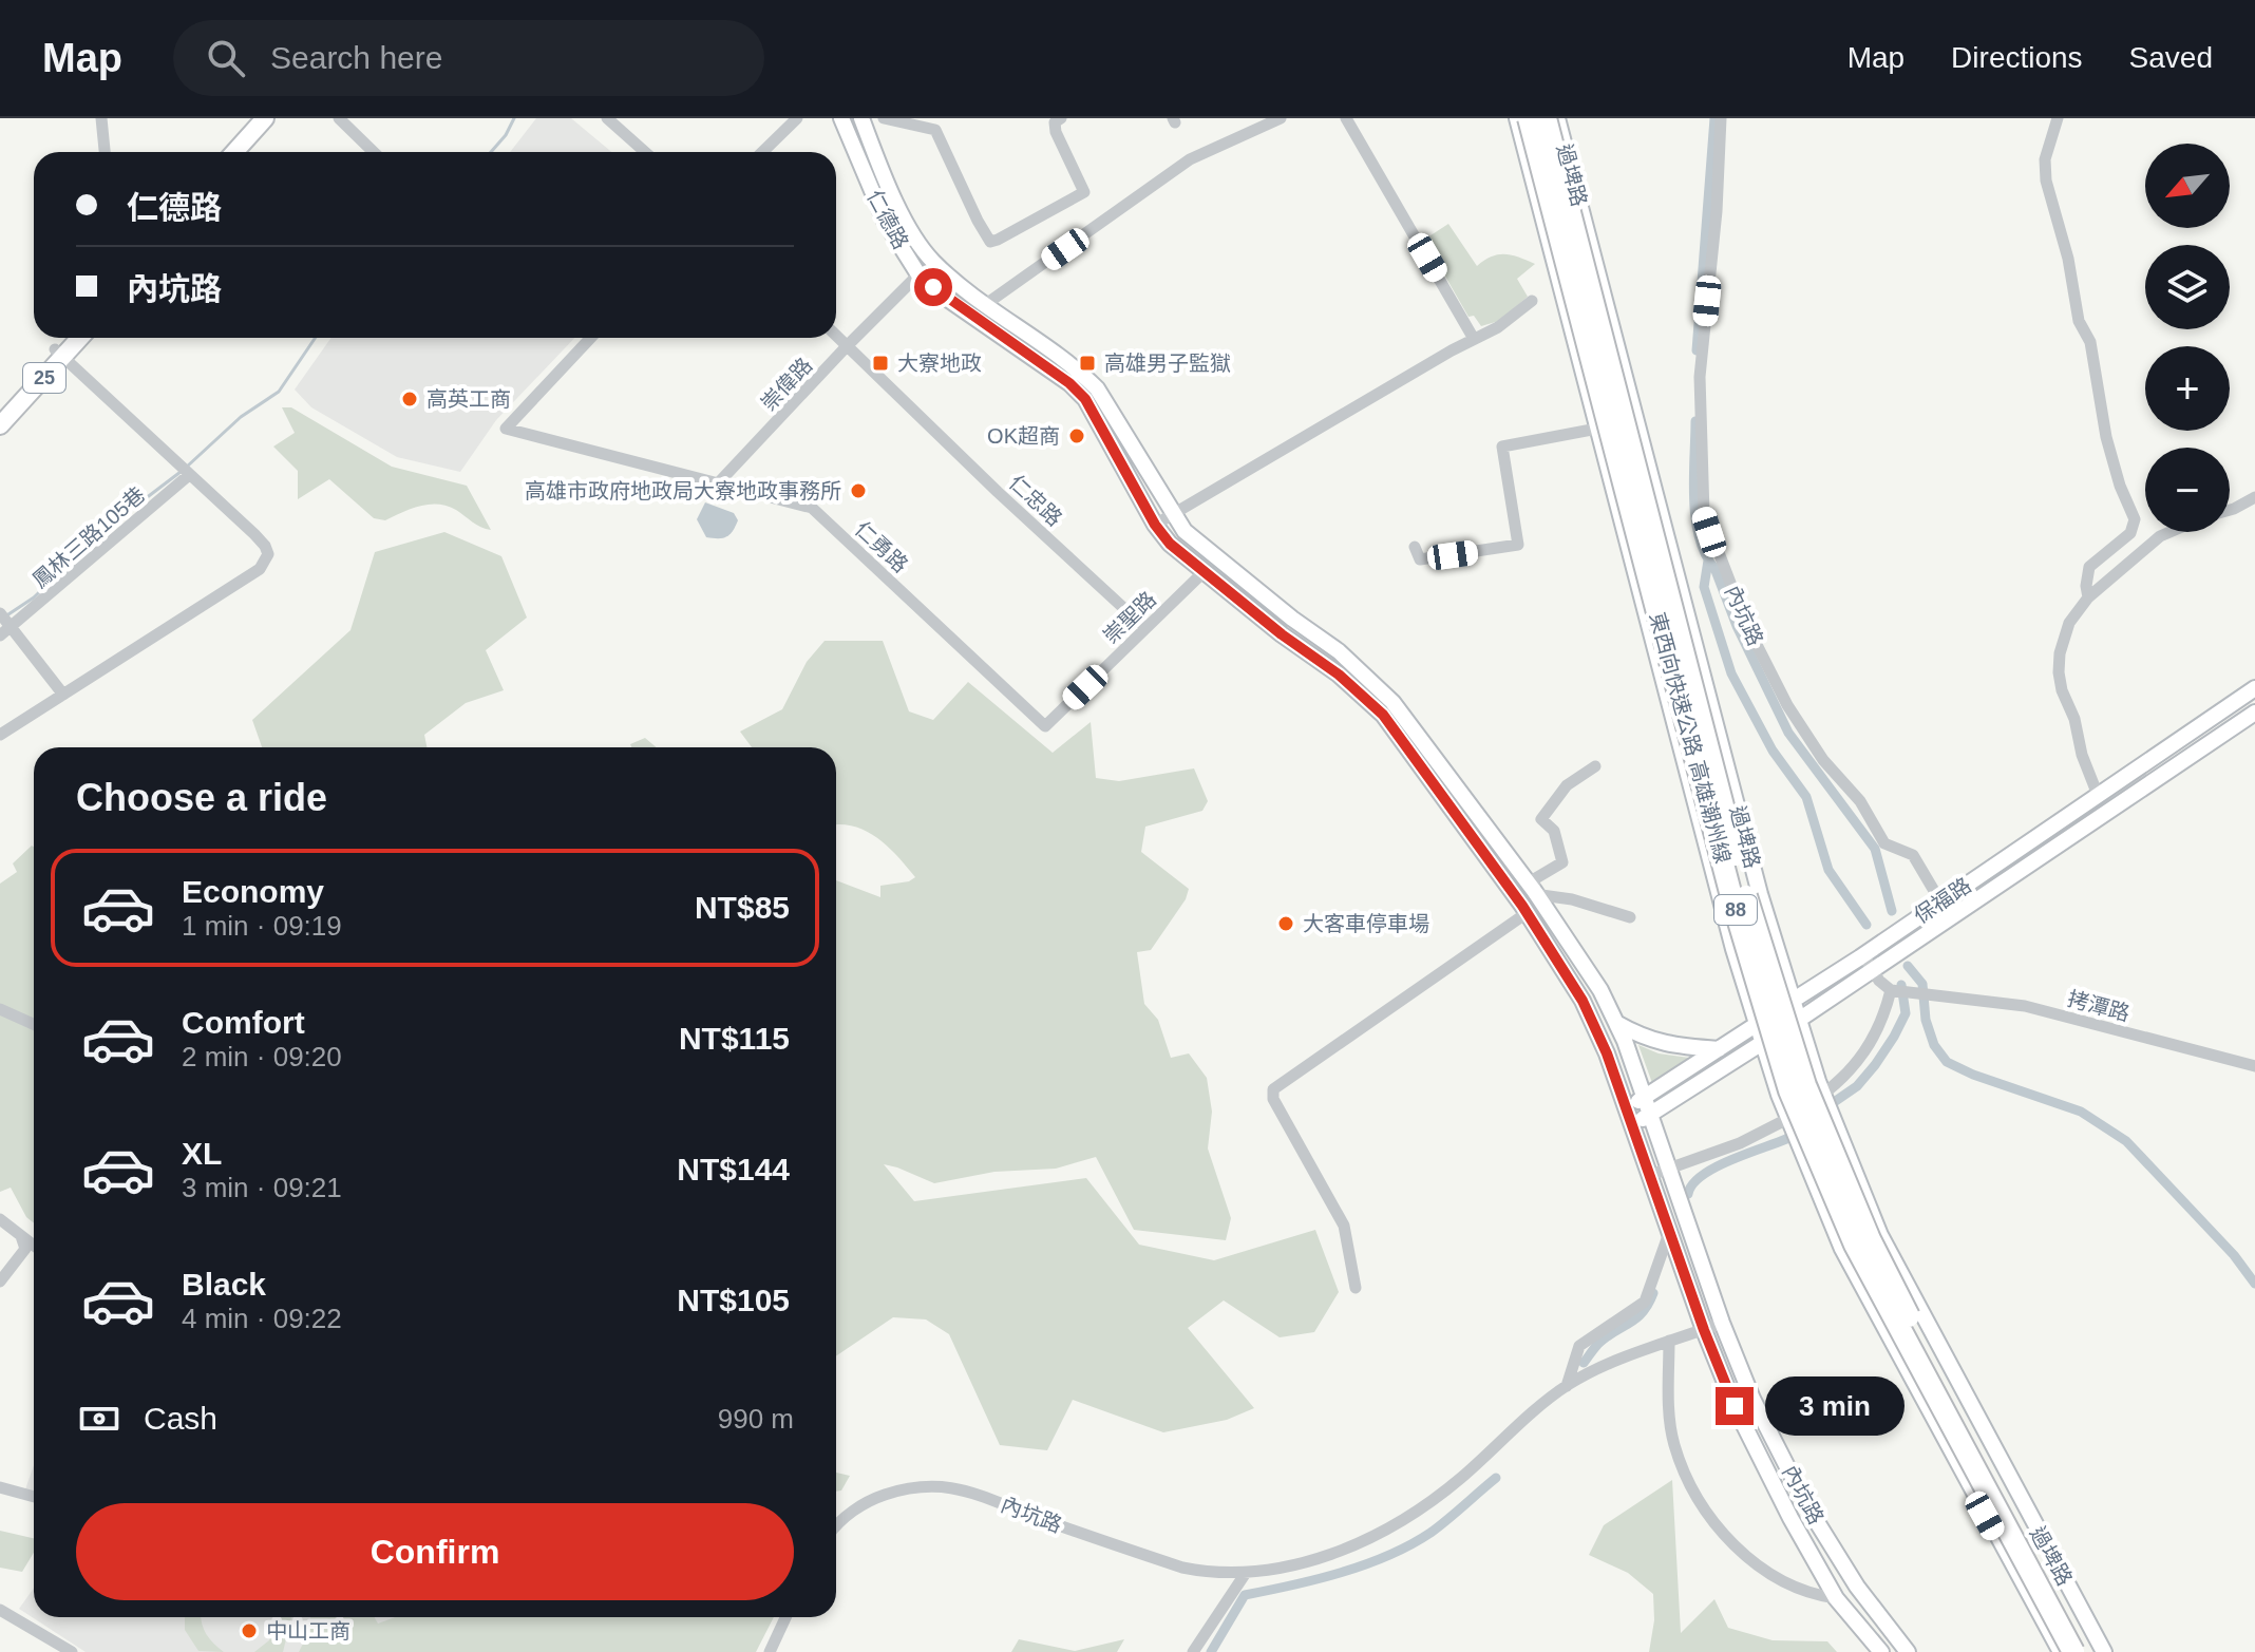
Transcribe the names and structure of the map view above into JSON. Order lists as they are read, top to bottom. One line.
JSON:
{"streets":{"highway":["東西向快速公路 高雄潮州線","88"],"main road":["25"],"street":["過埤路","仁德路","崇偉路","仁忠路","鳳林三路105巷","仁勇路","內坑路","崇聖路","保福路","拷潭路"]},"crossings":[["過埤路","保福路"],["仁德路","崇偉路"],["仁德路","內坑路"],["仁德路","崇聖路"],["仁德路","保福路"],["崇偉路","仁忠路"],["崇偉路","仁勇路"],["仁忠路","崇聖路"],["仁勇路","崇聖路"],["內坑路","保福路"]],"places":{"transit":["大寮地政","高雄男子監獄"],"other":["高英工商","OK超商","高雄市政府地政局大寮地政事務所","大客車停車場","中山工商"]},"north":"bottom left","page":{"header":"Map","search":"Search here","nav":["Map","Directions","Saved"],"map_buttons":["+","−"],"banner":["仁德路","內坑路"],"heading":"Choose a ride","list":[{"name":"Economy","note":"1 min · 09:19","value":"NT$85"},{"name":"Comfort","note":"2 min · 09:20","value":"NT$115"},{"name":"XL","note":"3 min · 09:21","value":"NT$144"},{"name":"Black","note":"4 min · 09:22","value":"NT$105"}],"pay":["Cash","990 m"],"bubble":"3 min","buttons":"Confirm"}}
